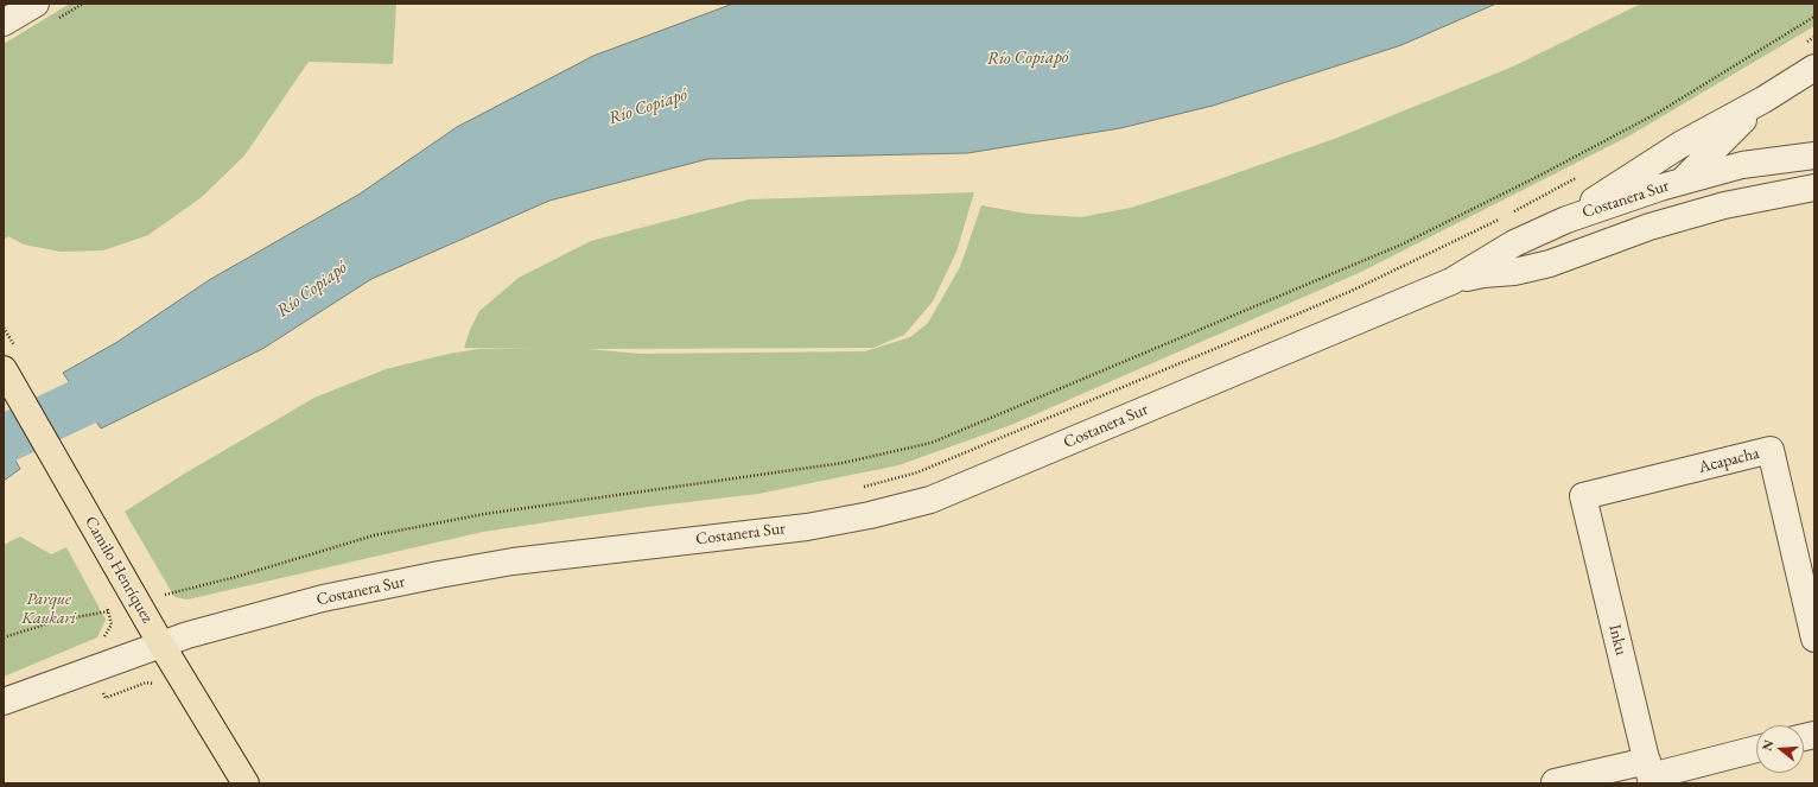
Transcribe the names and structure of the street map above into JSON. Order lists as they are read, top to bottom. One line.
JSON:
{"streets":{"main road":["Camilo Henríquez"],"street":["Costanera Sur","Acapacha","Inku"]},"crossings":[["Costanera Sur","Camilo Henríquez"],["Acapacha","Inku"]],"water":["Río Copiapó"],"parks":["Parque Kaukari"],"north":"left"}
